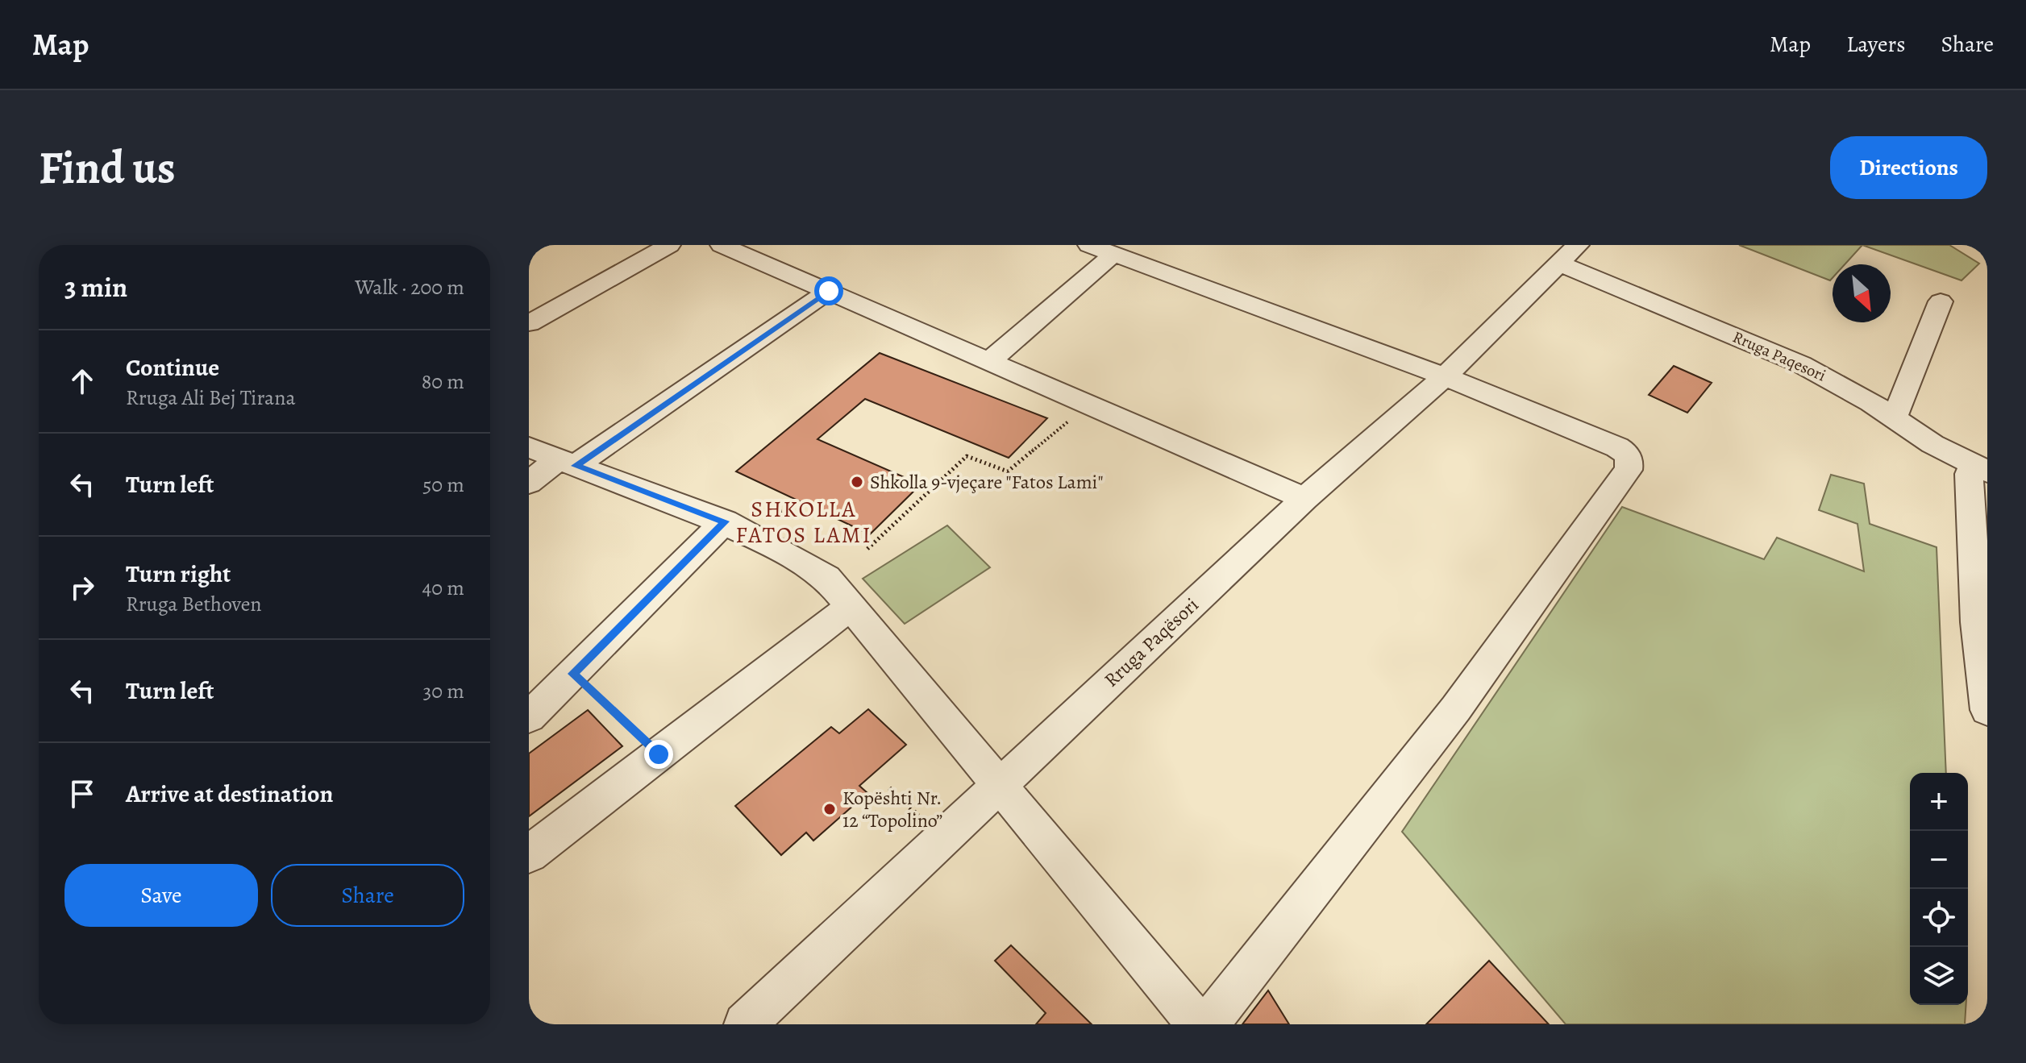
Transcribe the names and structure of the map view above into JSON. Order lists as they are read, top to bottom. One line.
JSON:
{"streets":{"street":["Rruga Paqesori","Rruga Paqësori"]},"crossings":[["Rruga Paqesori","Rruga Paqësori"]],"districts":["SHKOLLA FATOS LAMI"],"places":["Shkolla 9-vjeçare \"Fatos Lami\"","Kopështi Nr. 12 “Topolino”"],"north":"bottom right","page":{"header":"Map","nav":["Map","Layers","Share"],"buttons":["Directions",["Save","Share"]],"title":"Find us","heading":["3 min","Walk · 200 m"],"list":[["Continue","Rruga Ali Bej Tirana","80 m"],["Turn left","50 m"],["Turn right","Rruga Bethoven","40 m"],["Turn left","30 m"],"Arrive at destination"],"map_buttons":["+","−"]}}
